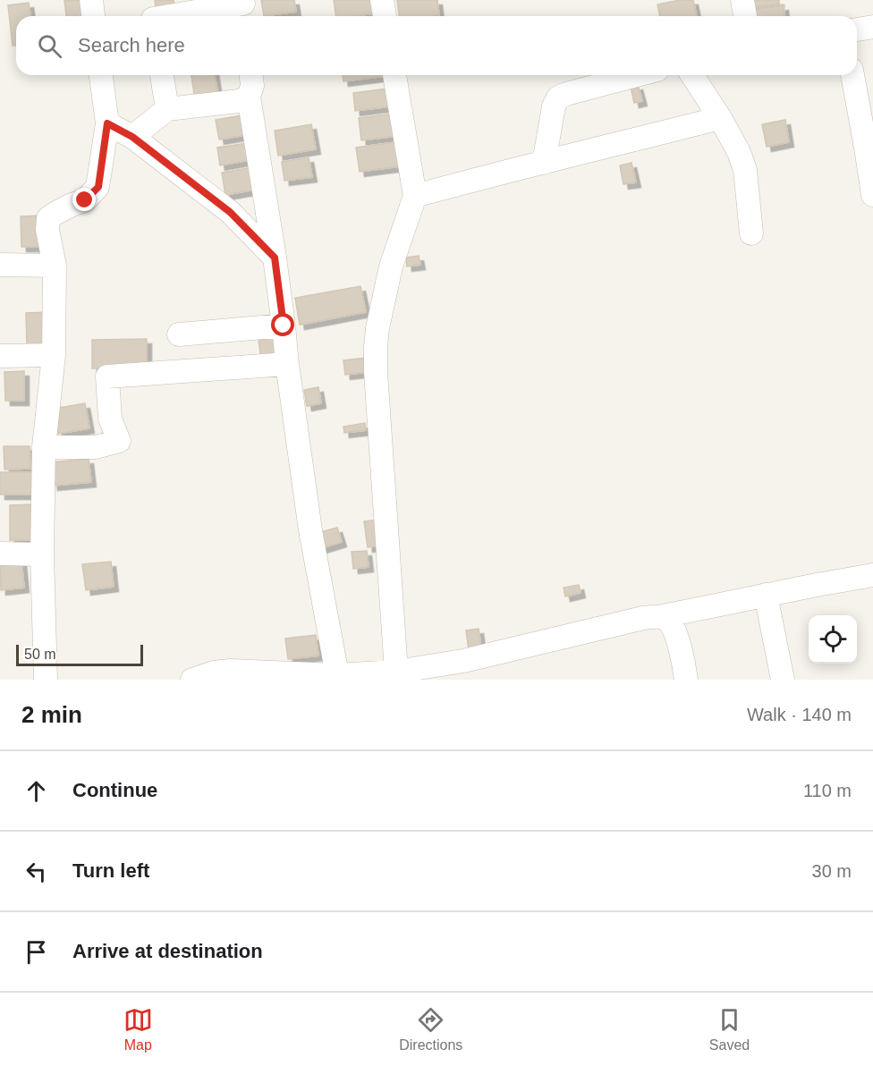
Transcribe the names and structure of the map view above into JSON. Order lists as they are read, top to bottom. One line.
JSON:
{"scale_bar":"50 m","page":{"search":"Search here","scale":"50 m","heading":["2 min","Walk · 140 m"],"list":[["Continue","110 m"],["Turn left","30 m"],"Arrive at destination"],"nav":["Map","Directions","Saved"]}}
